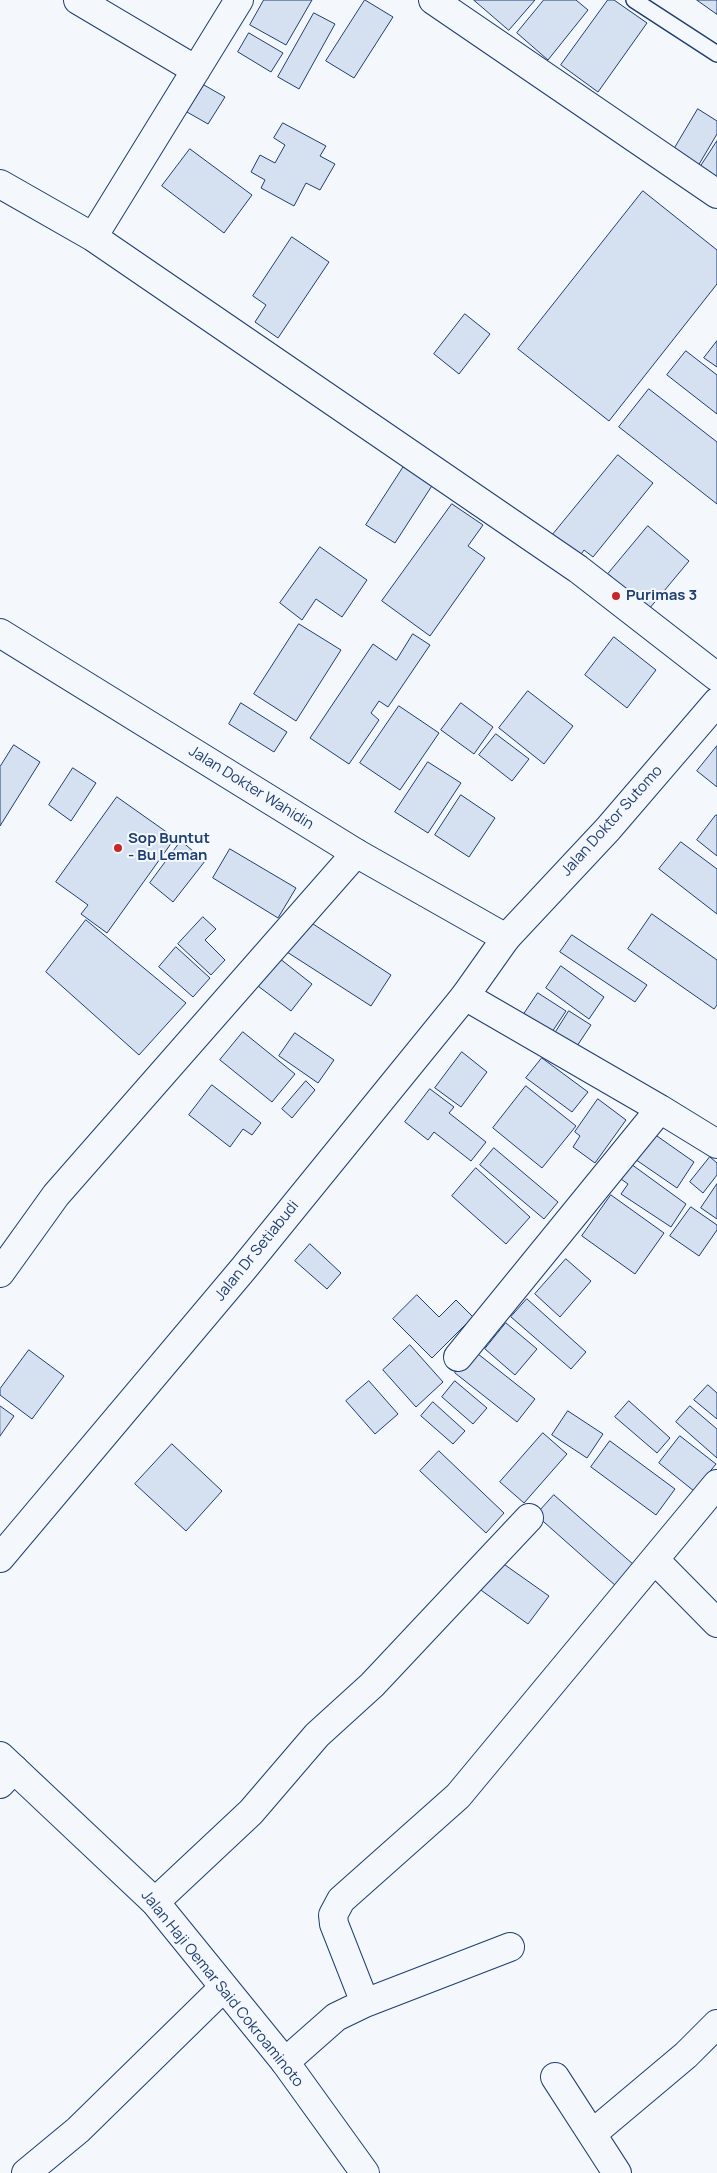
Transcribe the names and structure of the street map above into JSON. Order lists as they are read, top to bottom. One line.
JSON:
{"streets":{"main road":["Jalan Dokter Wahidin","Jalan Doktor Sutomo","Jalan Dr Setiabudi","Jalan Haji Oemar Said Cokroaminoto"]},"crossings":[["Jalan Dokter Wahidin","Jalan Doktor Sutomo"],["Jalan Dokter Wahidin","Jalan Dr Setiabudi"],["Jalan Doktor Sutomo","Jalan Dr Setiabudi"]],"places":["Purimas 3","Sop Buntut - Bu Leman"]}
